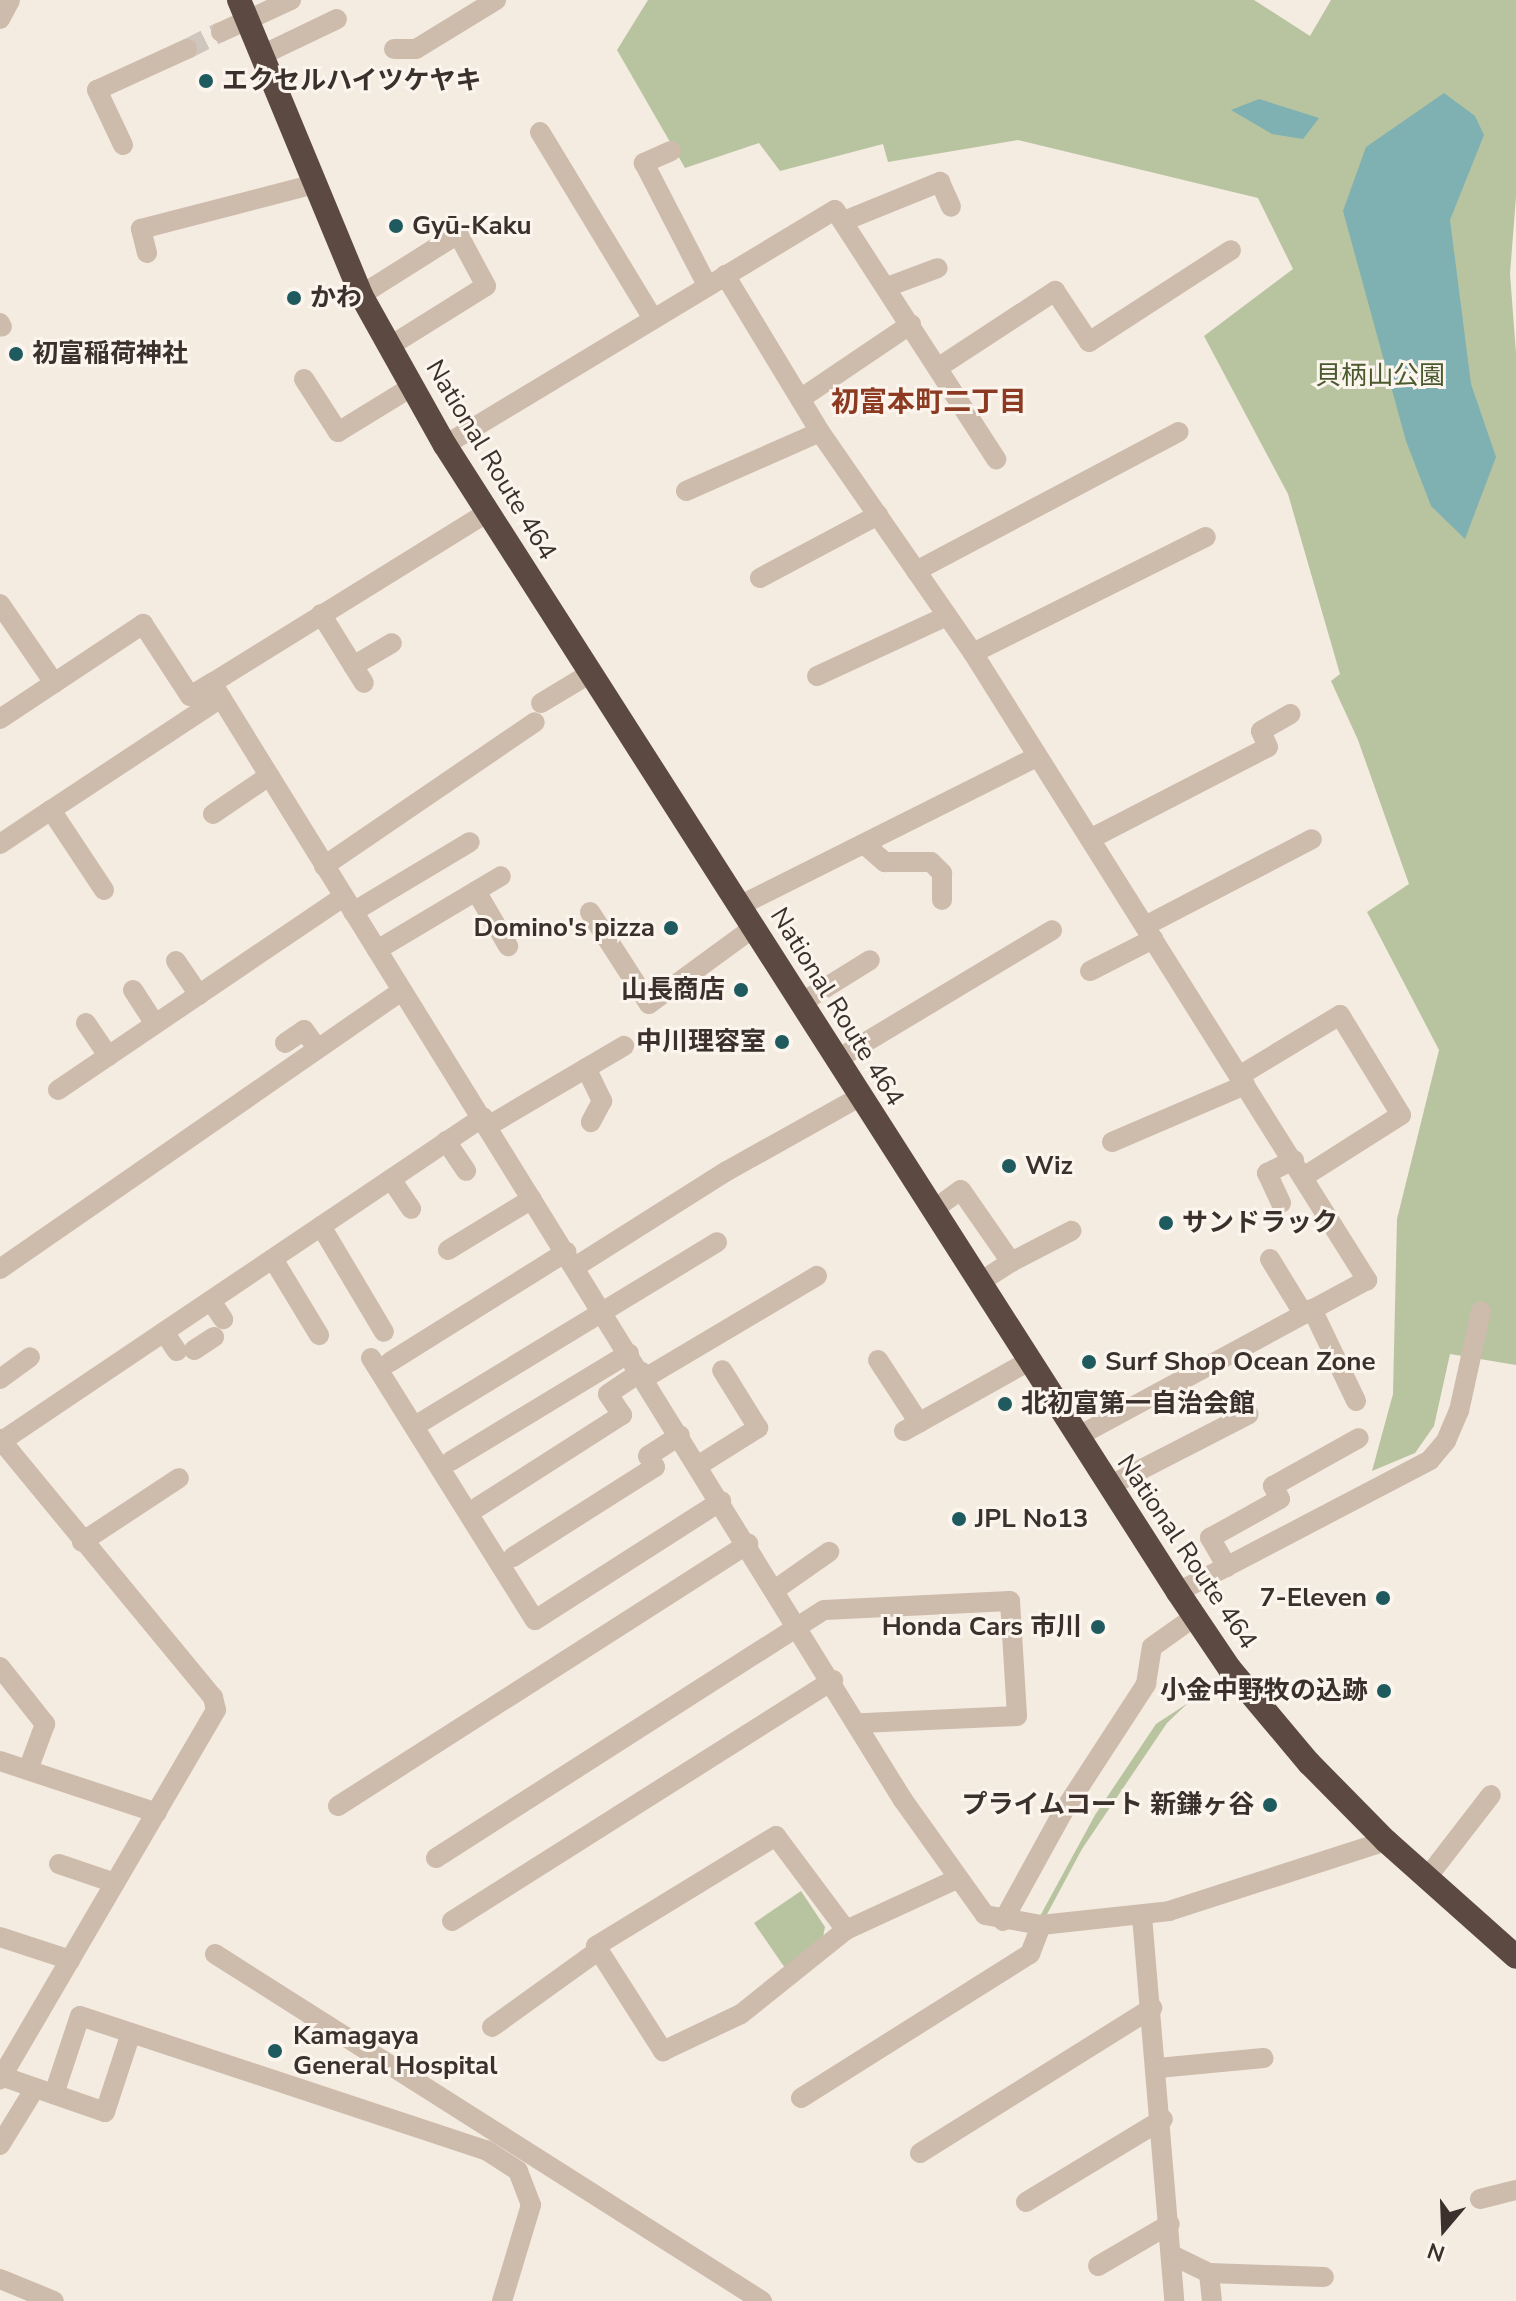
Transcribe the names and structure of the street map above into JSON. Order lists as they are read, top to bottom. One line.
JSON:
{"streets":{"highway":["National Route 464"]},"districts":["初富本町二丁目"],"parks":["貝柄山公園"],"places":["エクセルハイツケヤキ","Gyū-Kaku","かわ","初富稲荷神社","Domino's pizza","山長商店","中川理容室","Wiz","サンドラック","Surf Shop Ocean Zone","北初富第一自治会館","JPL No13","7-Eleven","Honda Cars 市川","小金中野牧の込跡","プライムコート 新鎌ヶ谷","Kamagaya General Hospital"],"north":"bottom"}
